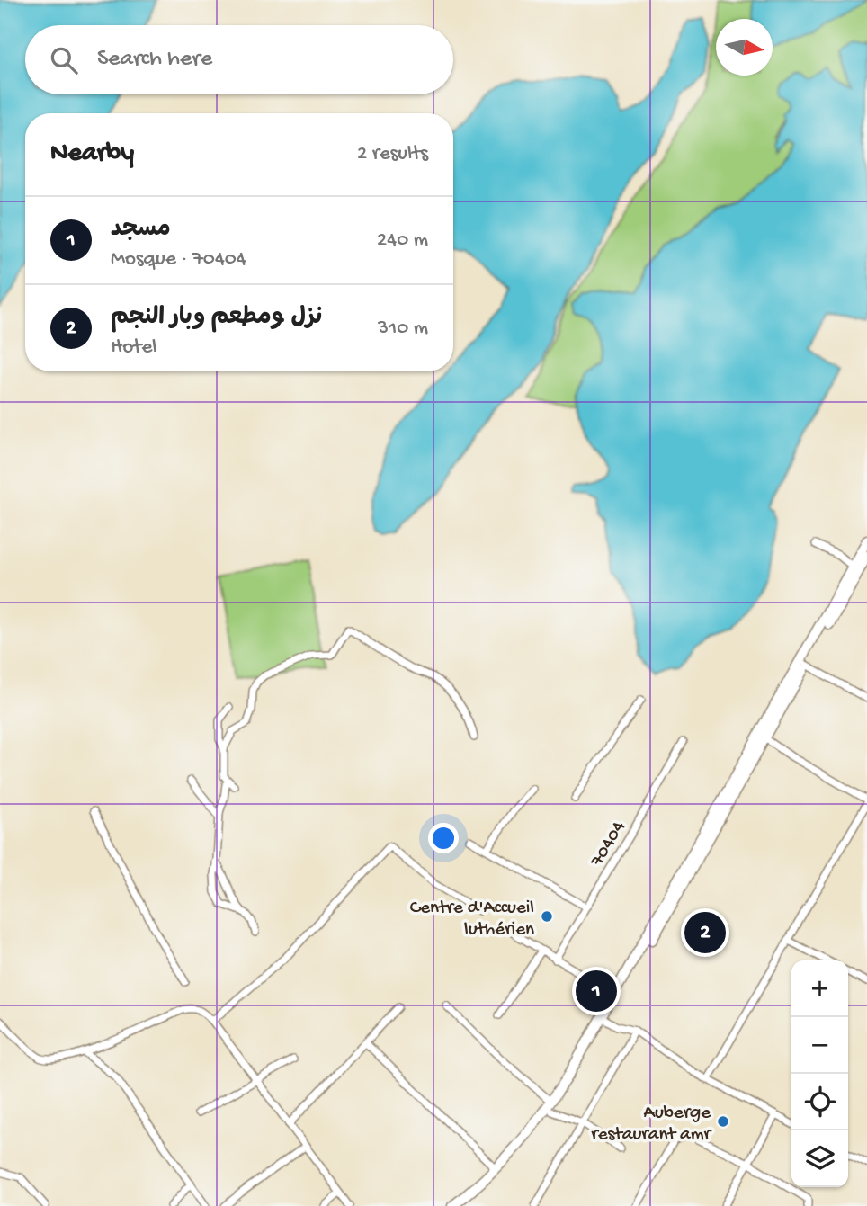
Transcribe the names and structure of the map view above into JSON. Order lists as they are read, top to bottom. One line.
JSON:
{"streets":{"street":["70404"]},"places":["Centre d'Accueil luthérien","Auberge restaurant amr"],"north":"right","page":{"search":"Search here","heading":["Nearby","2 results"],"list":[{"mark":"1","name":"مسجد","note":"Mosque · 70404","value":"240 m"},{"mark":"2","name":"نزل ومطعم وبار النجم","note":"Hotel","value":"310 m"}],"pins":["2","1"],"map_buttons":["+","−"]}}
